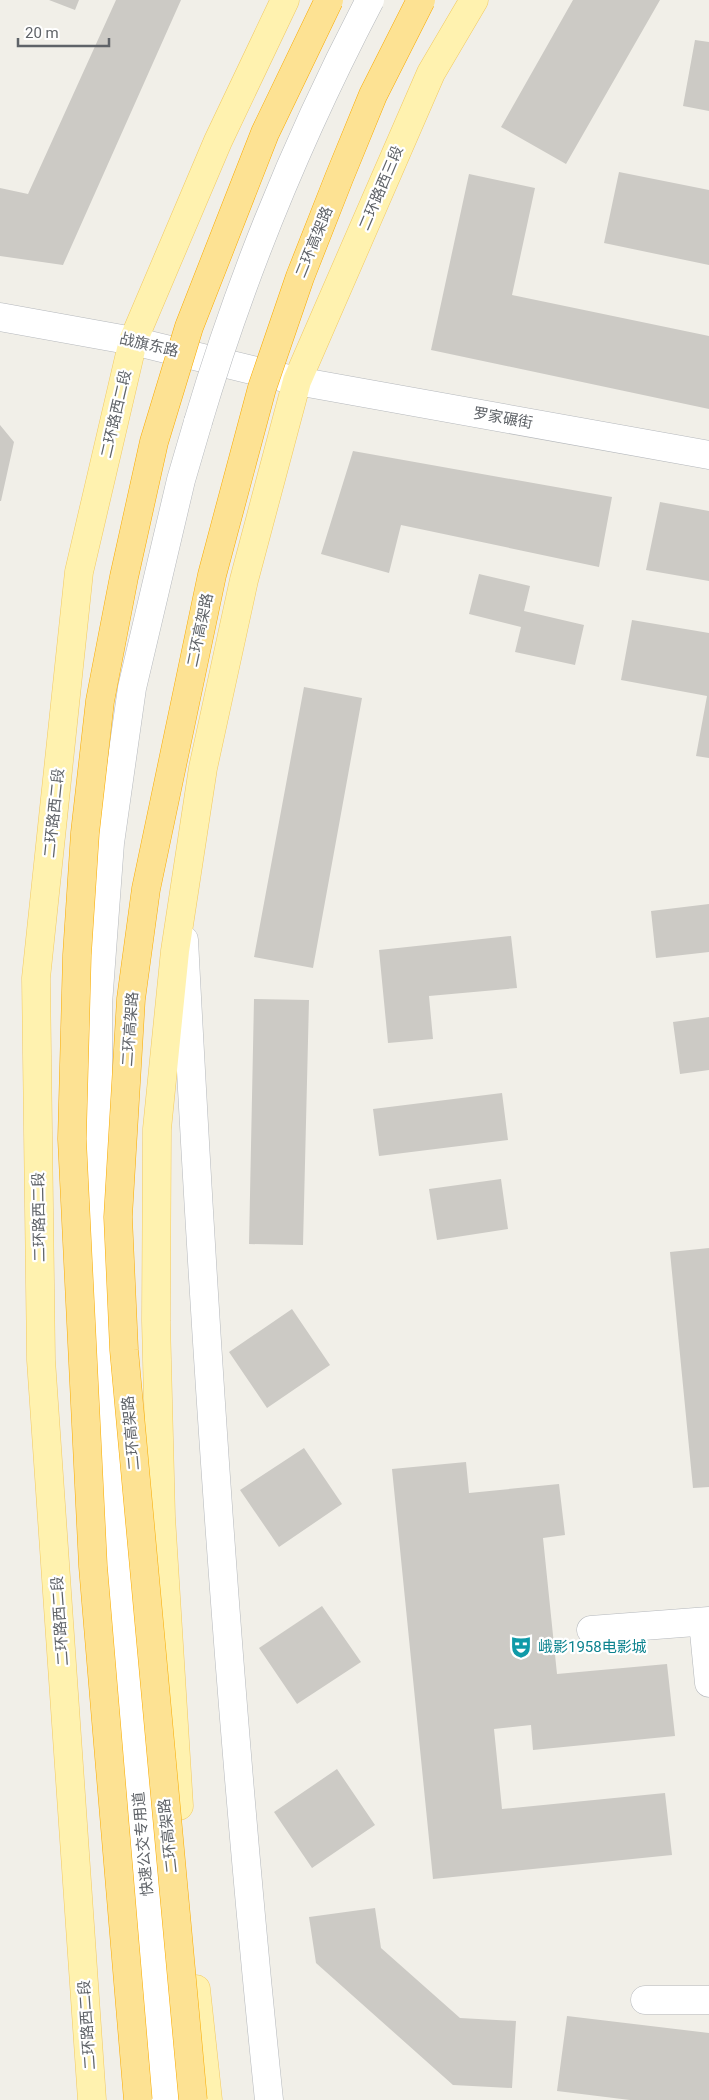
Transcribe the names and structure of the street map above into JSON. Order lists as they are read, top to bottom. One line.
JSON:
{"streets":{"highway":["二环高架路"],"main road":["二环路西三段","二环路西二段"],"street":["战旗东路","罗家碾街","快速公交专用道"]},"crossings":[["二环路西三段","战旗东路"],["二环路西三段","罗家碾街"],["战旗东路","二环路西二段"],["战旗东路","罗家碾街"]],"places":{"theatre":["峨影1958电影城"]},"scale_bar":"20 m"}
